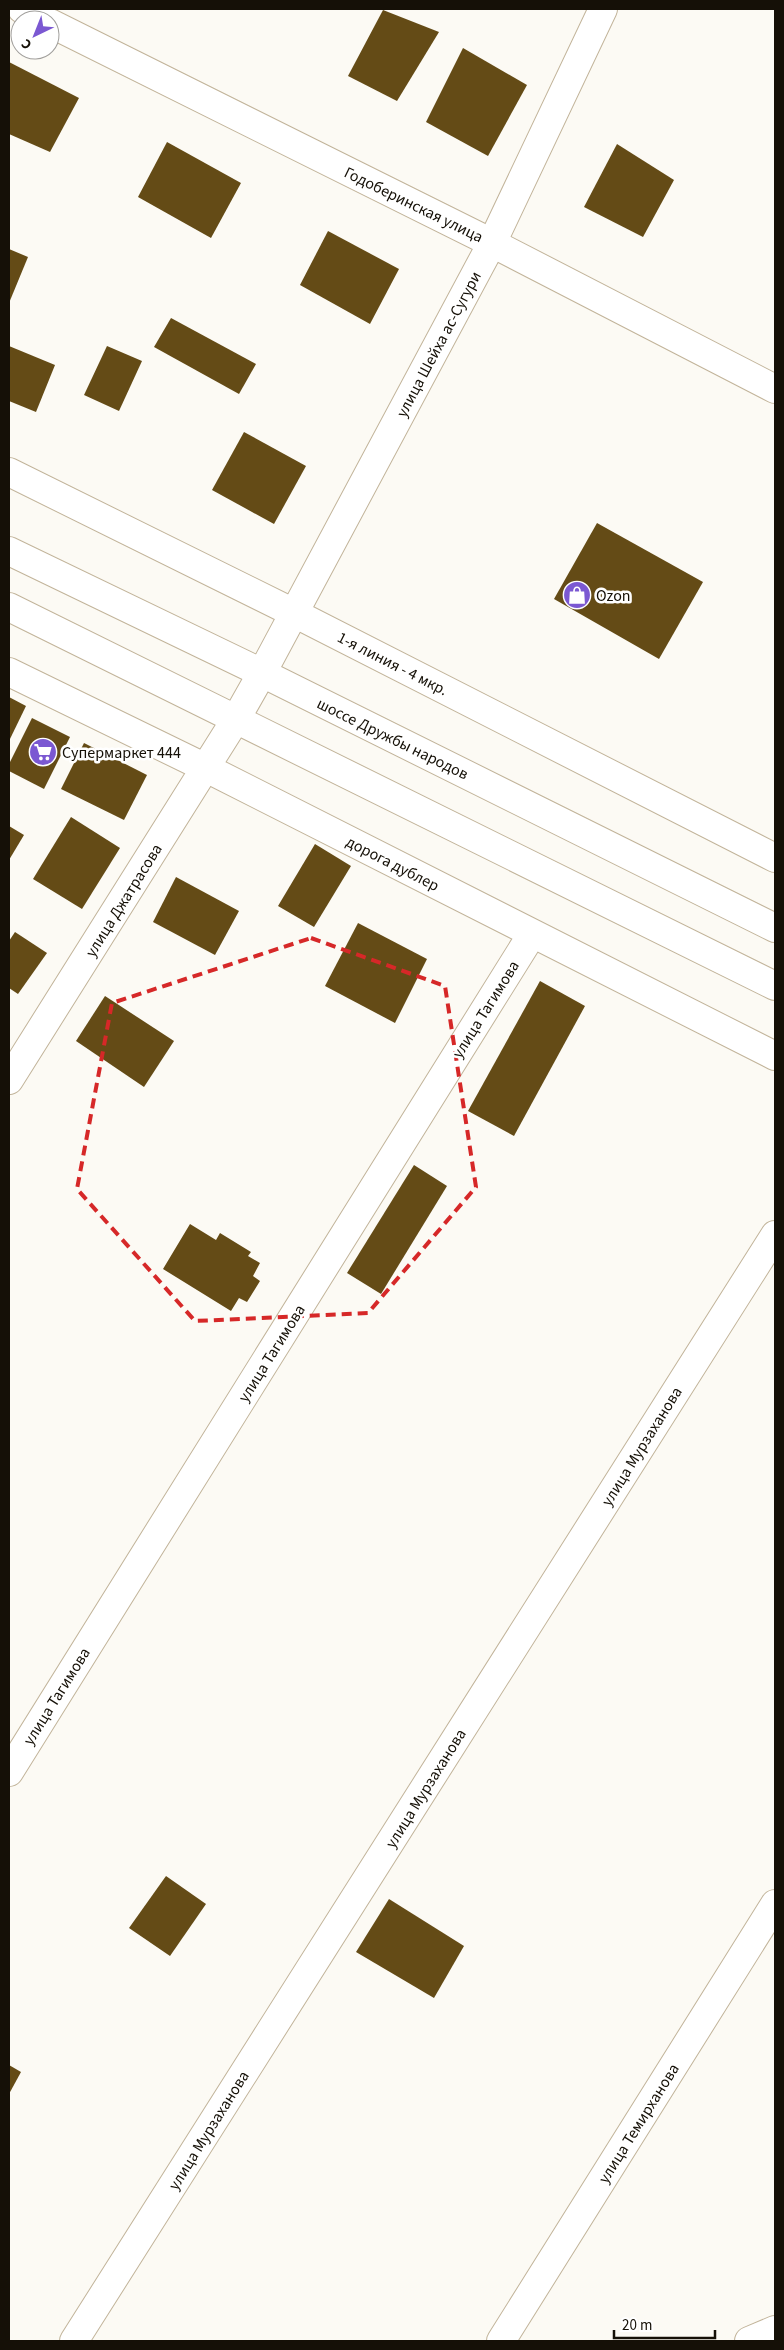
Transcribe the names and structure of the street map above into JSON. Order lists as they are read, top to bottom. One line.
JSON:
{"streets":{"street":["Годоберинская улица","улица Шейха ас-Сугури","1-я линия - 4 мкр.","шоссе Дружбы народов","дорога дублер","улица Джатрасова","улица Тагимова","улица Мурзаханова","улица Темирханова"]},"crossings":[["Годоберинская улица","улица Шейха ас-Сугури"],["улица Шейха ас-Сугури","1-я линия - 4 мкр."],["улица Шейха ас-Сугури","шоссе Дружбы народов"],["улица Шейха ас-Сугури","улица Джатрасова"],["дорога дублер","улица Джатрасова"],["дорога дублер","улица Тагимова"]],"places":{"shop":["Ozon"],"supermarket":["Супермаркет 444"]},"scale_bar":"20 m","north":"bottom left"}
